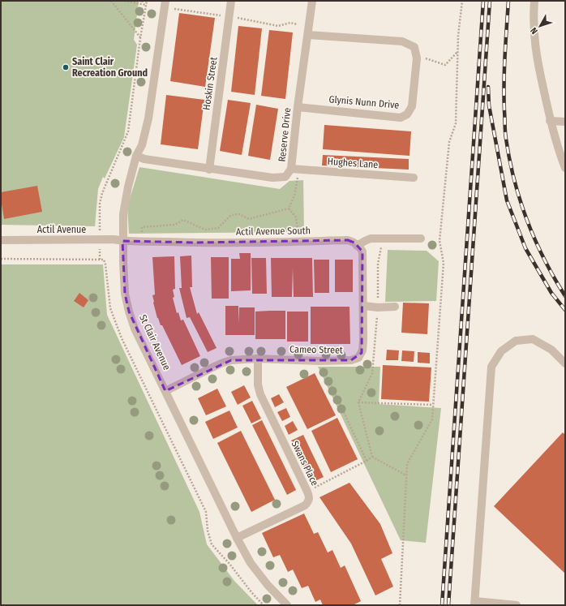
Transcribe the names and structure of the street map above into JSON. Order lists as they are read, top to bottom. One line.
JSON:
{"streets":{"street":["Hoskin Street","Glynis Nunn Drive","Reserve Drive","Hughes Lane","Actil Avenue","Actil Avenue South","St Clair Avenue","Cameo Street","Swans Place"]},"crossings":[["Hoskin Street","Reserve Drive"],["Glynis Nunn Drive","Reserve Drive"],["Reserve Drive","Hughes Lane"],["Reserve Drive","St Clair Avenue"],["Actil Avenue","Actil Avenue South"],["Actil Avenue","St Clair Avenue"],["Actil Avenue South","St Clair Avenue"],["Actil Avenue South","Cameo Street"],["St Clair Avenue","Cameo Street"],["St Clair Avenue","Swans Place"],["Cameo Street","Swans Place"]],"places":["Saint Clair Recreation Ground"],"north":"bottom left"}
